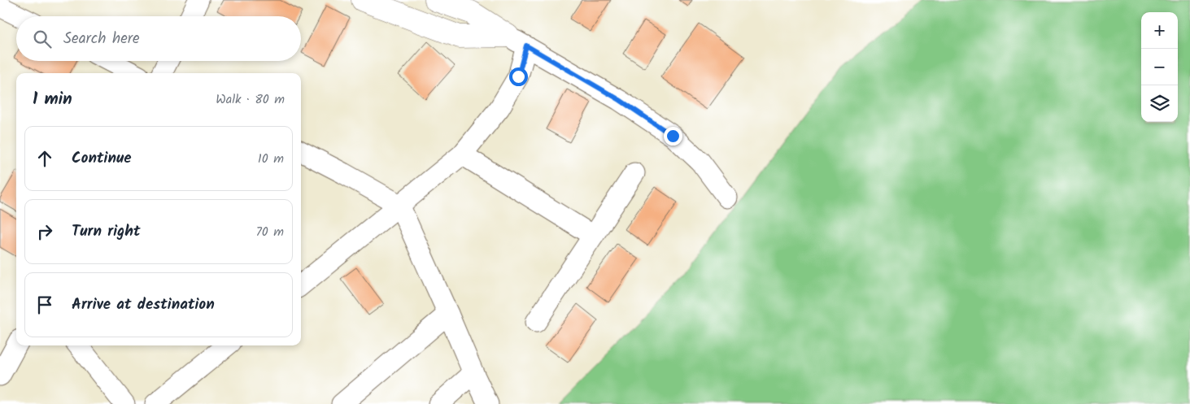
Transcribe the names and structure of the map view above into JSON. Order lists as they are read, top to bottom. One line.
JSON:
{"page":{"map_buttons":["+","−"],"search":"Search here","heading":["1 min","Walk · 80 m"],"list":[["Continue","10 m"],["Turn right","70 m"],"Arrive at destination"]}}
